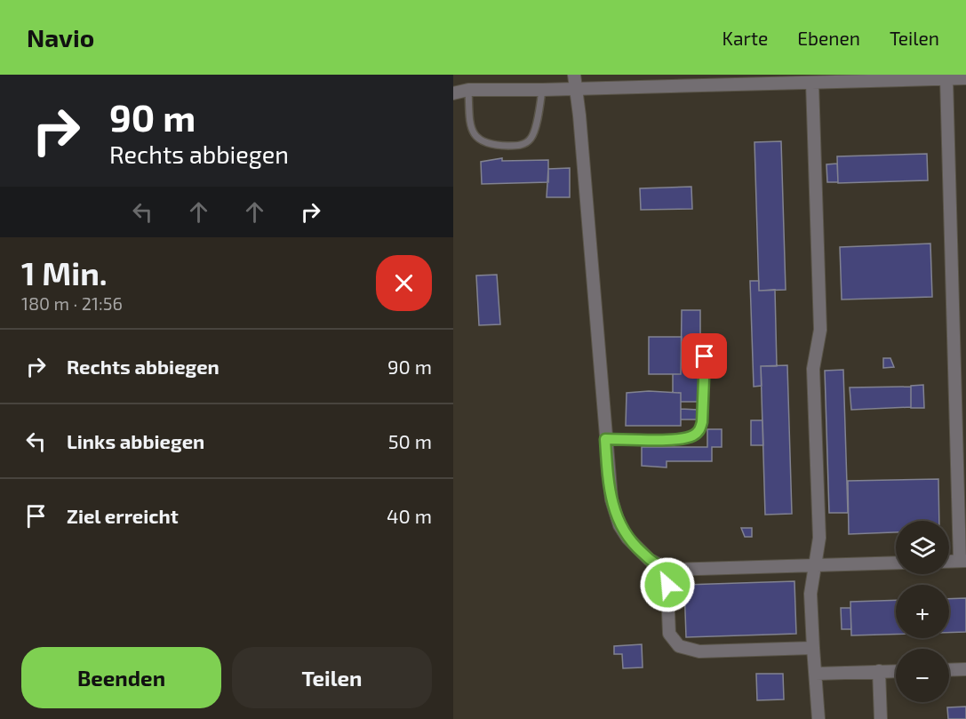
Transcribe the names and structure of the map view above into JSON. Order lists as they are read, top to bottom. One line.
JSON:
{"page":{"header":"Navio","nav":["Karte","Ebenen","Teilen"],"turn":["90 m","Rechts abbiegen"],"heading":["1 Min.","180 m · 21:56"],"list":[{"name":"Rechts abbiegen","value":"90 m"},{"name":"Links abbiegen","value":"50 m"},{"name":"Ziel erreicht","value":"40 m"}],"map_buttons":["+","−"],"buttons":["Beenden","Teilen"]}}
